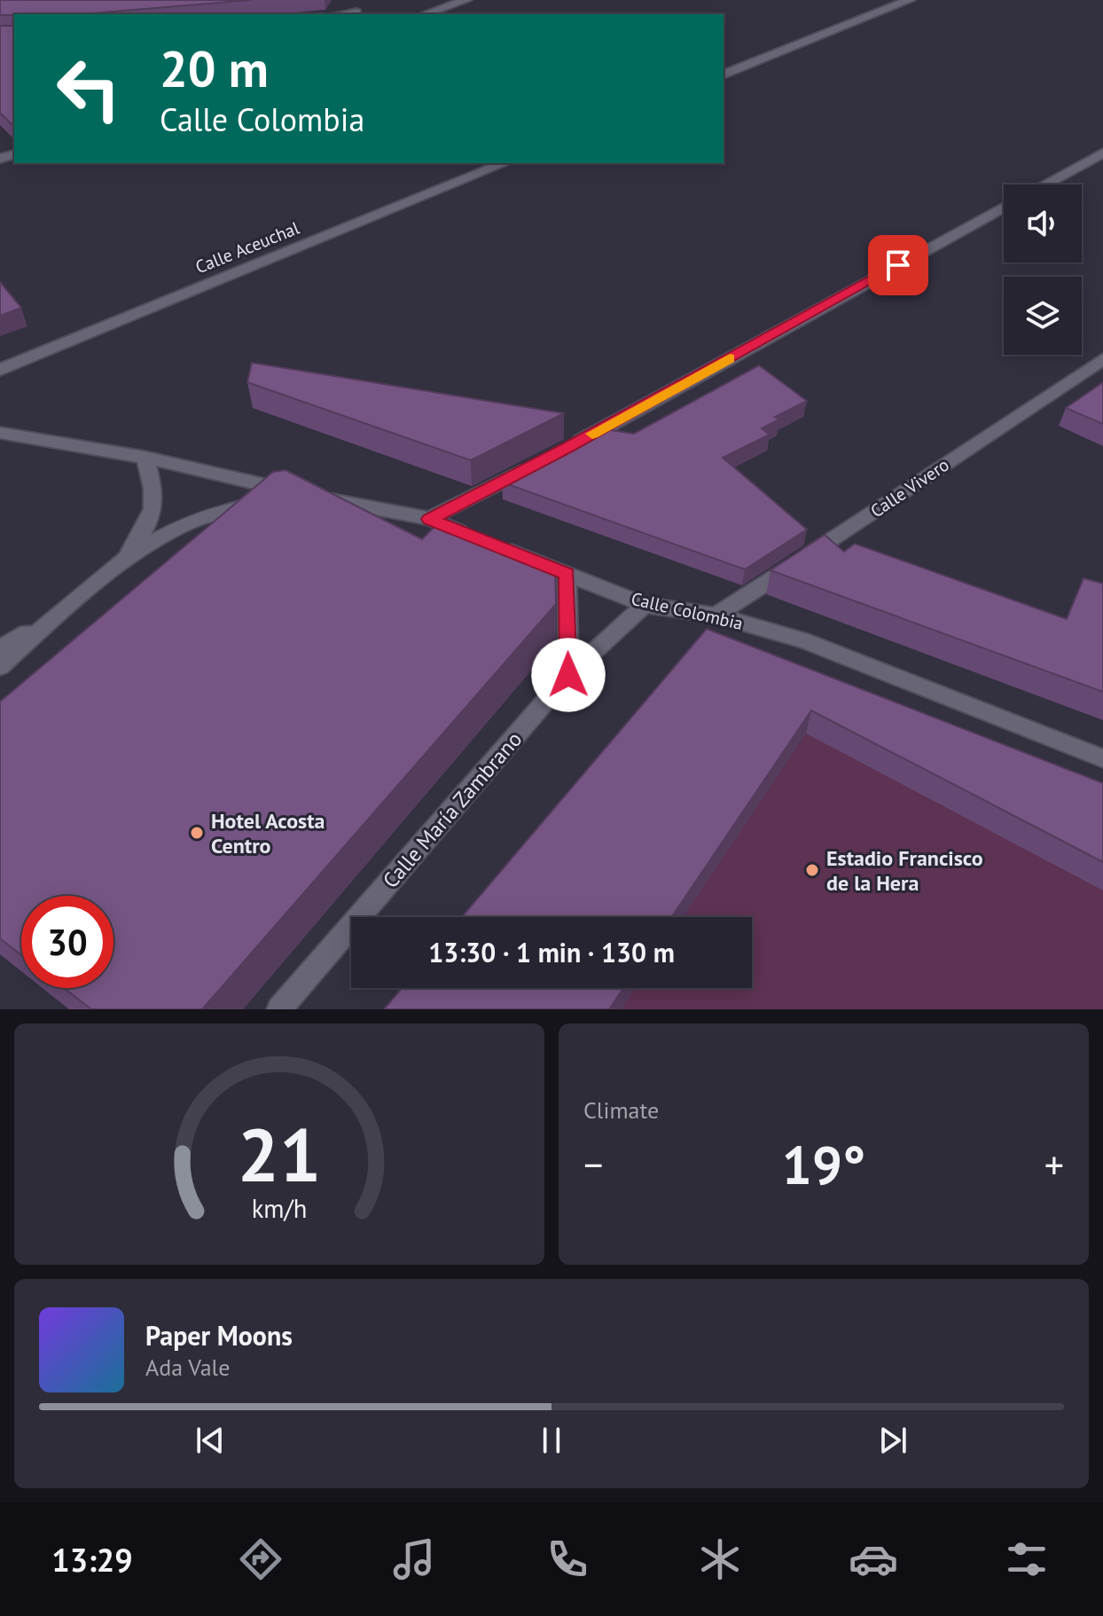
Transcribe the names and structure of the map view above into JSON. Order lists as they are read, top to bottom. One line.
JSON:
{"streets":{"street":["Calle Aceuchal","Calle Vivero","Calle Colombia","Calle María Zambrano"]},"crossings":[["Calle Vivero","Calle Colombia"],["Calle Colombia","Calle María Zambrano"]],"places":["Hotel Acosta Centro","Estadio Francisco de la Hera"],"page":{"turn":["20 m","Calle Colombia"],"limit":"30","trip":"13:30 · 1 min · 130 m","tile":"Climate","heat":["−","19°","+"],"song":["Paper Moons","Ada Vale"],"tabs":"13:29","gauge":["21","km/h"]}}
